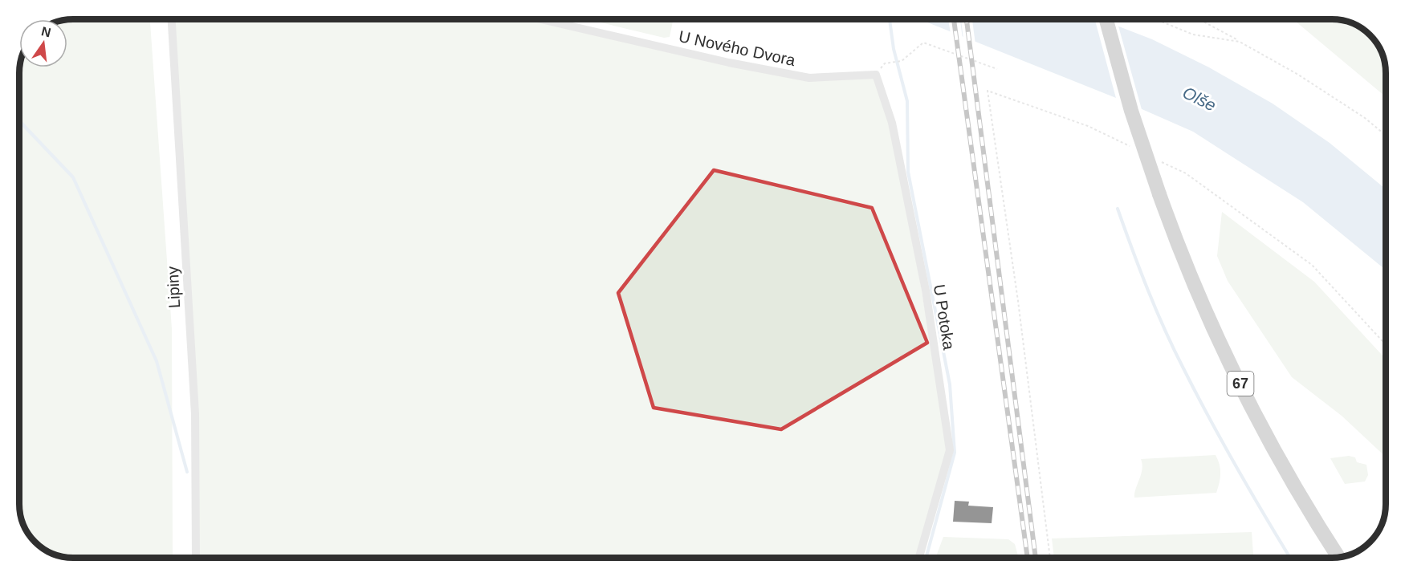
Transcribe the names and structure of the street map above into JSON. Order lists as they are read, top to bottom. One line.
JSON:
{"streets":{"main road":["67"],"street":["U Nového Dvora","Lipiny","U Potoka"]},"crossings":[["U Nového Dvora","U Potoka"]],"water":["Olše"],"north":"top"}
